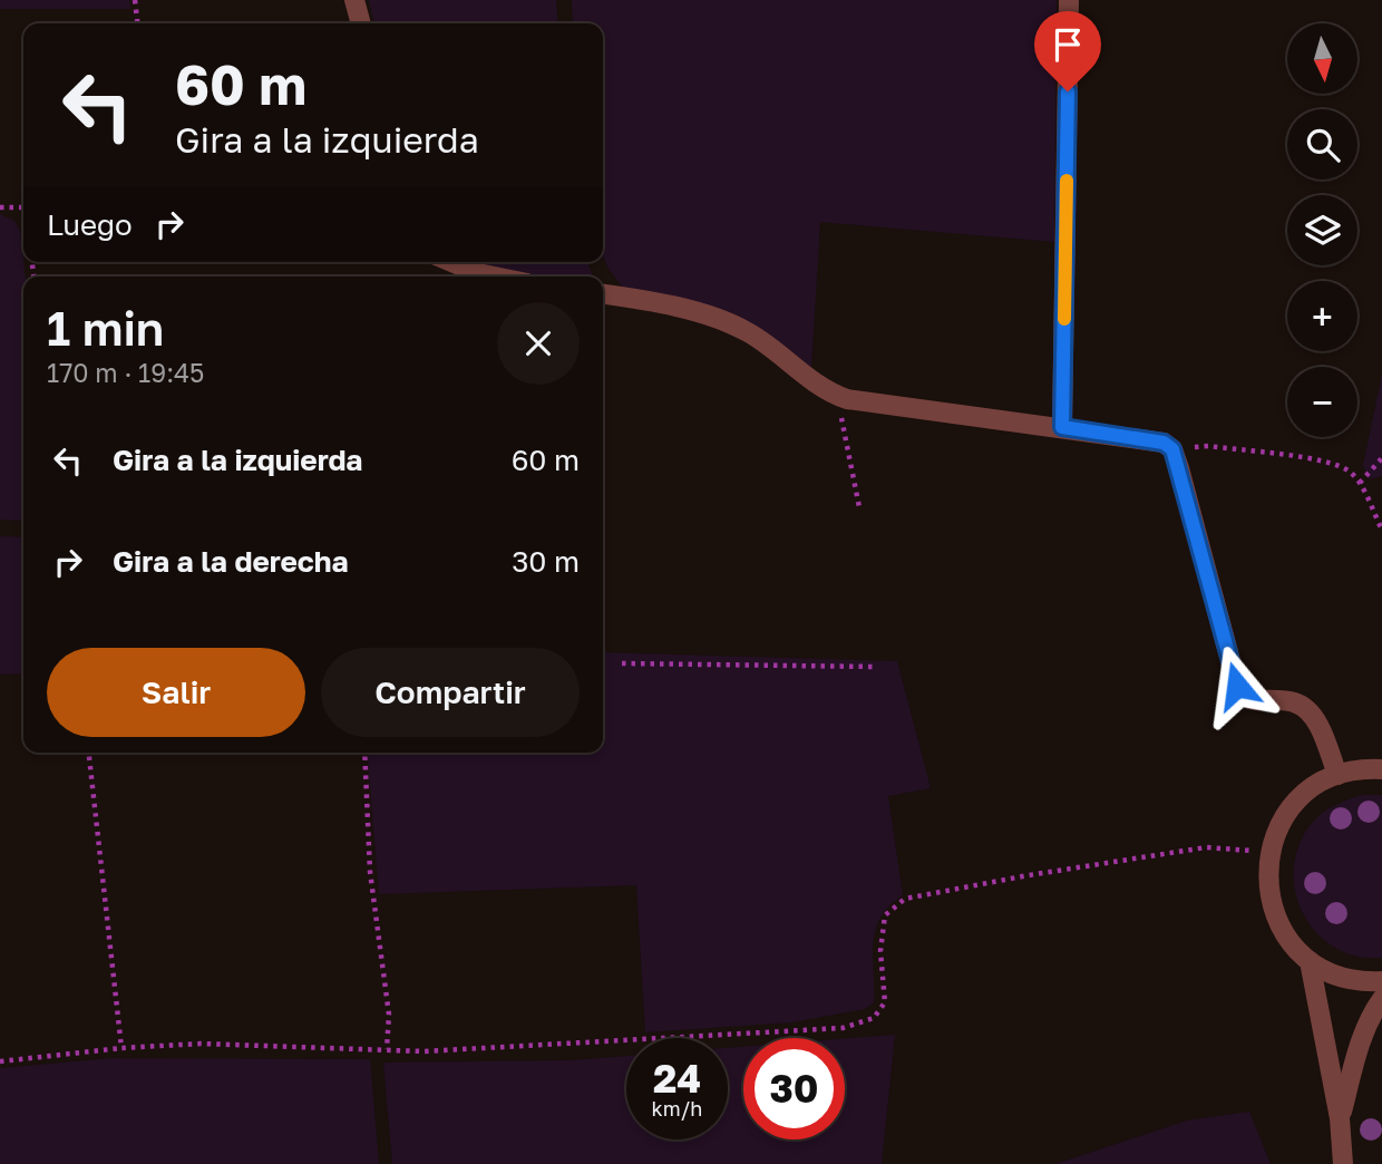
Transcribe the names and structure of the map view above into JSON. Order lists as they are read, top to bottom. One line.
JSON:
{"north":"bottom","page":{"map_buttons":["+","−"],"turn":["60 m","Gira a la izquierda"],"then":"Luego","heading":["1 min","170 m · 19:45"],"list":[{"name":"Gira a la izquierda","value":"60 m"},{"name":"Gira a la derecha","value":"30 m"}],"buttons":["Salir","Compartir"],"speed":"24 km/h","limit":"30"}}
